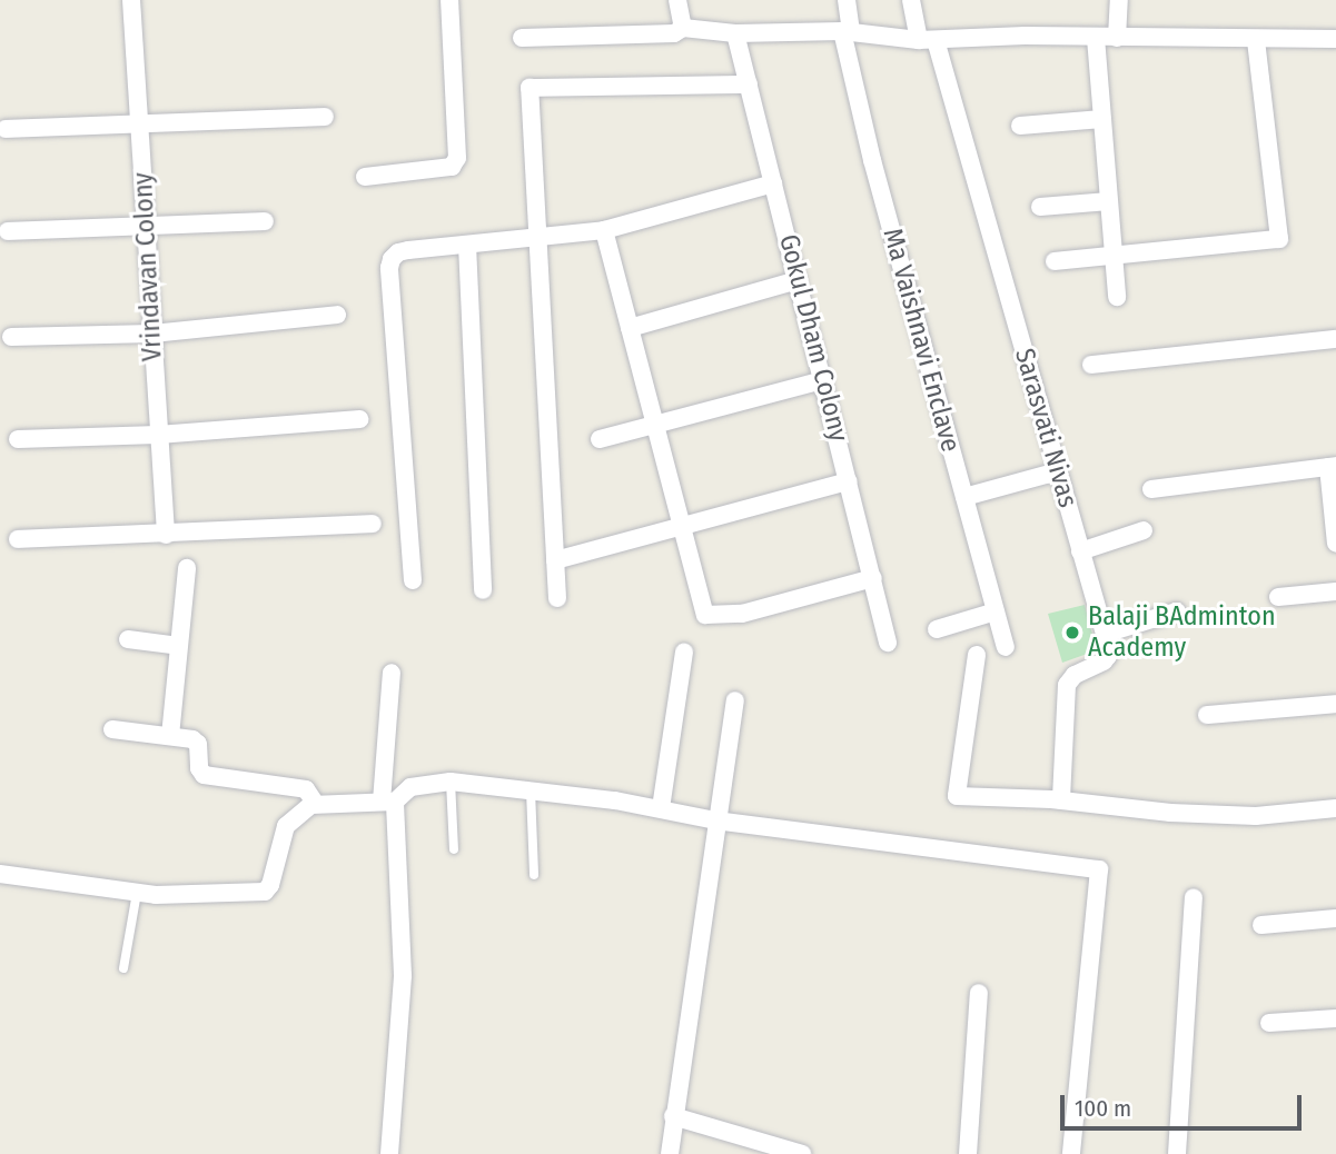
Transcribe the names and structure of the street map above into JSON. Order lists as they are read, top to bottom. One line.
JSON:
{"streets":{"street":["Vrindavan Colony","Gokul Dham Colony","Ma Vaishnavi Enclave","Sarasvati Nivas"]},"places":["Balaji BAdminton Academy"],"scale_bar":"100 m"}
